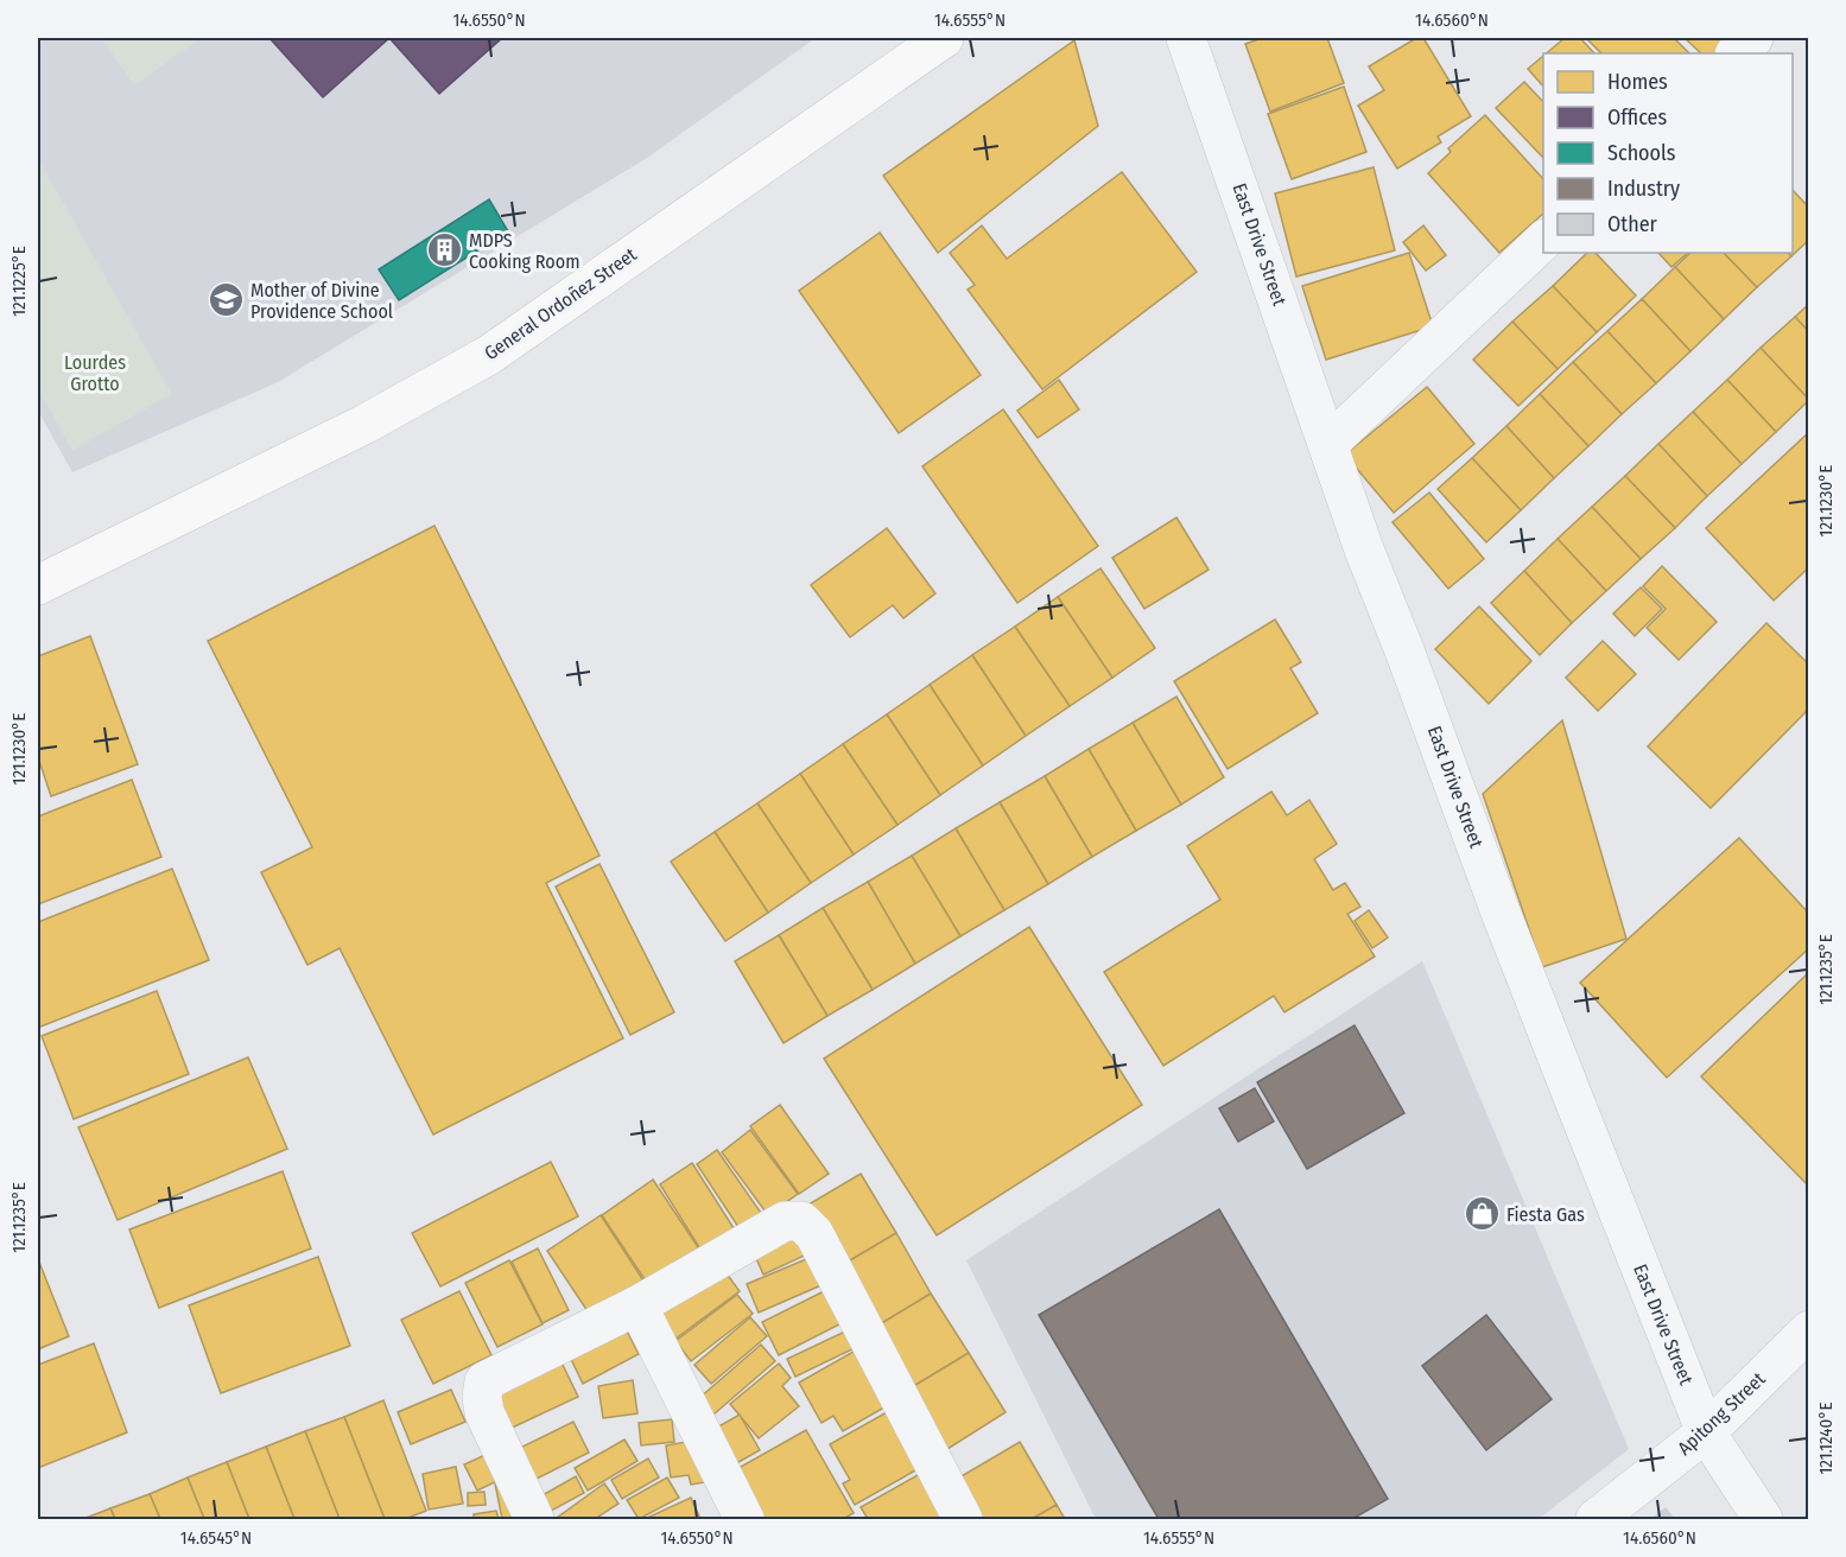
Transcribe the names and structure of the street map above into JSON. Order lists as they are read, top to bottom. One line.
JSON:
{"streets":{"main road":["General Ordoñez Street"],"street":["East Drive Street","Apitong Street"]},"crossings":[["East Drive Street","Apitong Street"]],"parks":["Lourdes Grotto"],"places":{"building":["MDPS Cooking Room"],"school or university":["Mother of Divine Providence School"],"shop":["Fiesta Gas"]},"legend":["Homes","Offices","Schools","Industry","Other"],"coordinates":["14.6550°N","14.6555°N","14.6560°N","121.1225°E","121.1230°E","121.1235°E","121.1240°E","14.6545°N"]}
